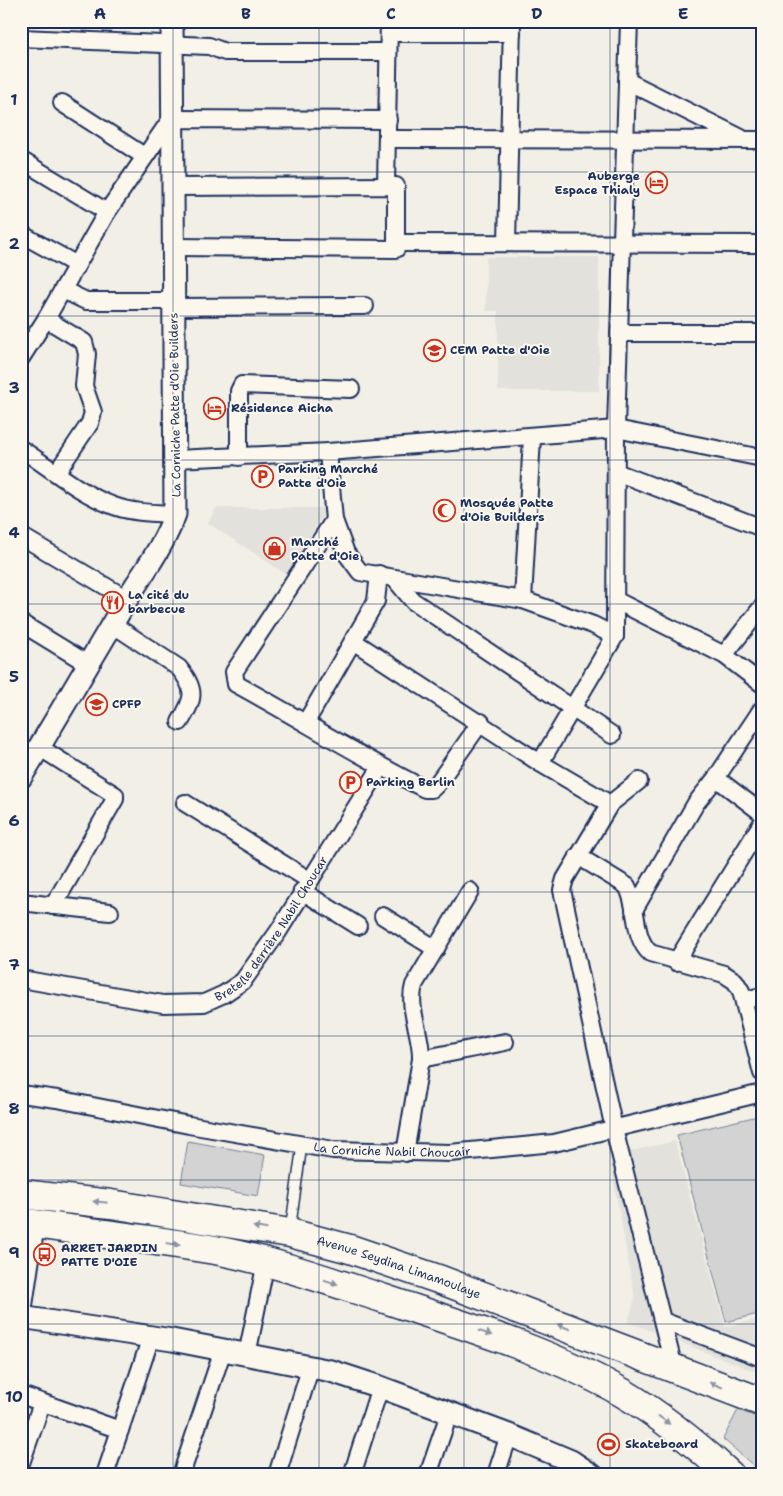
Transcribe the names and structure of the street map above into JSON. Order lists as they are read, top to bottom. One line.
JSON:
{"streets":{"highway":["Avenue Seydina Limamoulaye"],"street":["La Corniche Patte d'Oie Builders","Bretelle derrière Nabil Choucar","La Corniche Nabil Choucair"]},"places":{"hotel":["Auberge Espace Thialy","Résidence Aicha"],"school or university":["CEM Patte d'Oie","CPFP"],"parking":["Parking Marché Patte d'Oie","Parking Berlin"],"mosque":["Mosquée Patte d'Oie Builders"],"shop":["Marché Patte d'Oie"],"restaurant":["La cité du barbecue"],"bus stop":["ARRET JARDIN PATTE D'OIE"],"sports":["Skateboard"]},"grid":{"columns":["A","B","C","D","E"],"rows":["1","2","3","4","5","6","7","8","9","10"]}}
